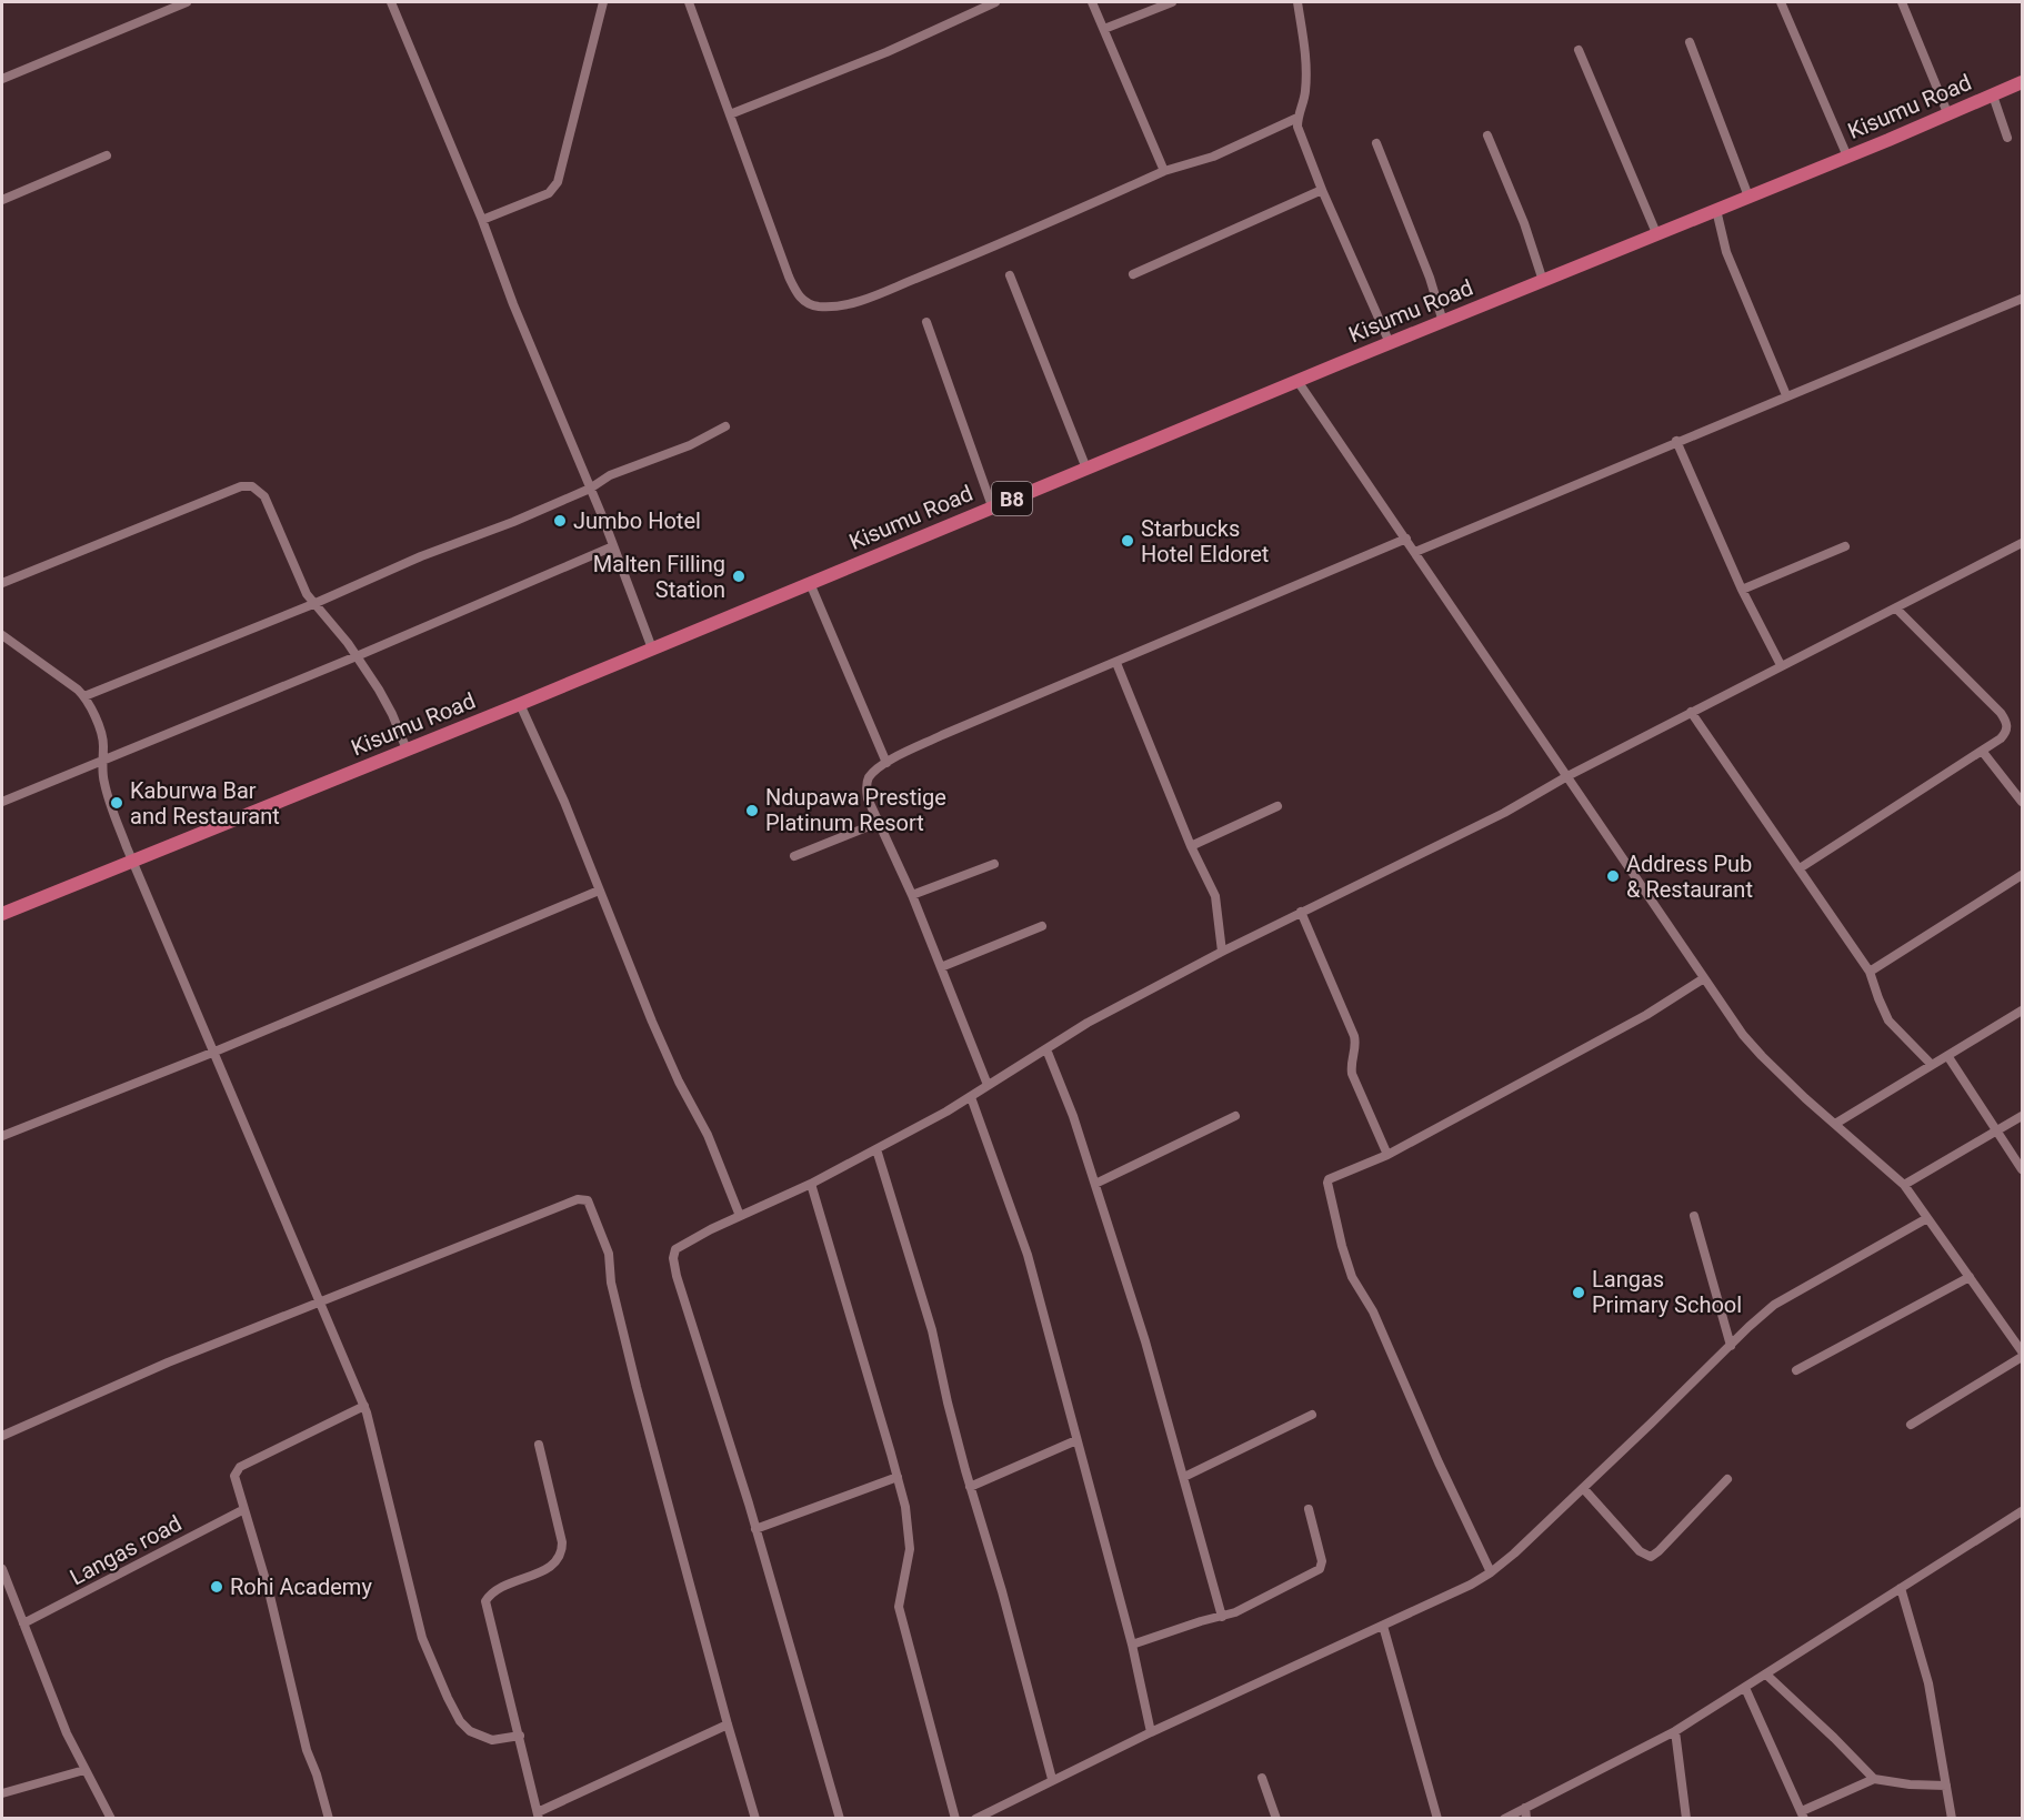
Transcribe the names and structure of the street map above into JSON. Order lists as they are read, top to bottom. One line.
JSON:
{"streets":{"highway":["Kisumu Road","B8"],"street":["Langas road"]},"places":["Jumbo Hotel","Starbucks Hotel Eldoret","Malten Filling Station","Kaburwa Bar and Restaurant","Ndupawa Prestige Platinum Resort","Address Pub & Restaurant","Langas Primary School","Rohi Academy"]}
